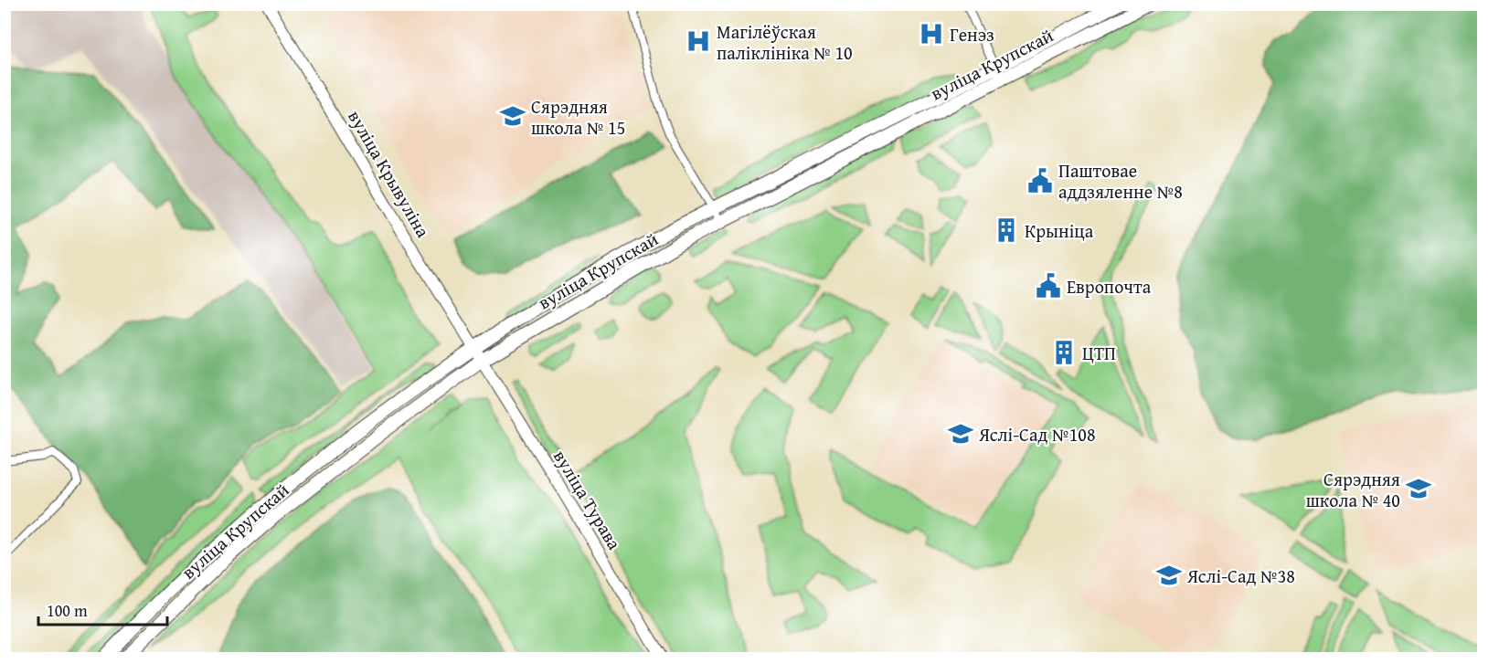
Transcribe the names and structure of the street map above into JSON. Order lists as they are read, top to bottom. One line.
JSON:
{"streets":{"main road":["вуліца Крупскай","вуліца Крывуліна","вуліца Турава"]},"crossings":[["вуліца Крупскай","вуліца Крывуліна"],["вуліца Крупскай","вуліца Турава"],["вуліца Крывуліна","вуліца Турава"]],"places":{"hospital":["Генэз","Магілёўская паліклініка № 10"],"school or university":["Сярэдняя школа № 15","Яслі-Сад №108","Сярэдняя школа № 40","Яслі-Сад №38"],"public building":["Паштовае аддзяленне №8","Европочта"],"building":["Крыніца","ЦТП"]},"scale_bar":"100 m"}
